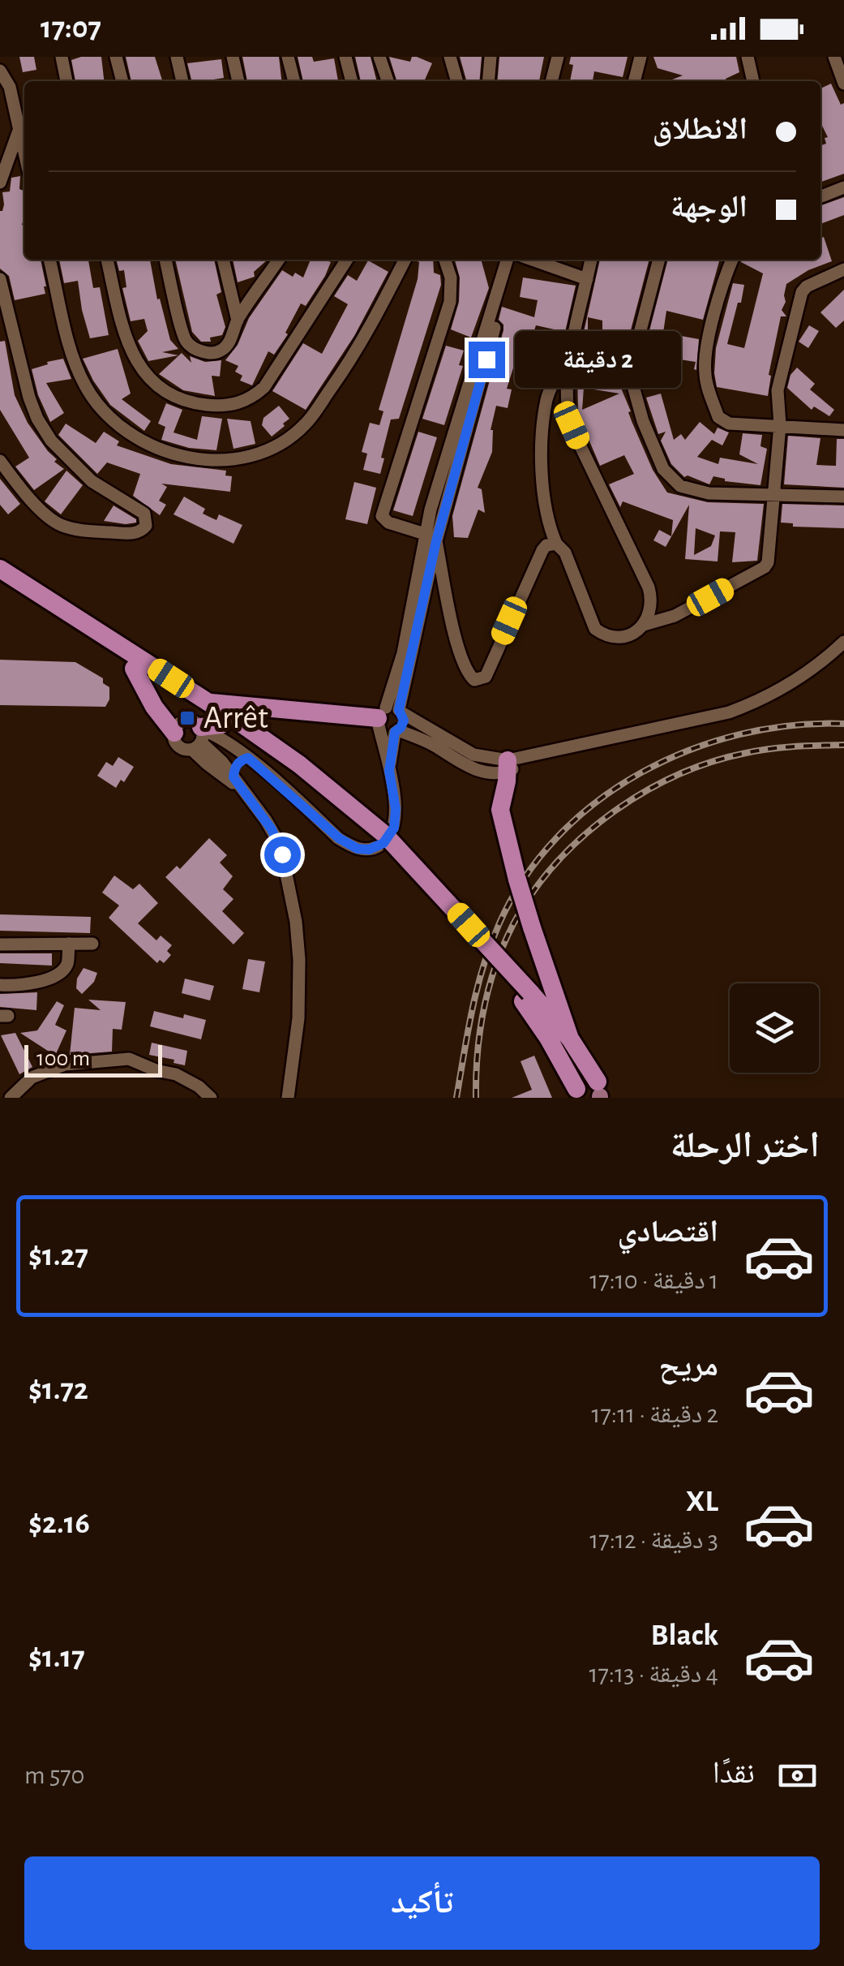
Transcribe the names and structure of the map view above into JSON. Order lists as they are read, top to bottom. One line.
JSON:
{"places":{"transit":["Arrêt"]},"scale_bar":"100 m","page":{"status":"17:07","banner":["الانطلاق","الوجهة"],"bubble":"2 دقيقة","scale":"100 m","heading":"اختر الرحلة","list":[{"name":"اقتصادي","note":"1 دقيقة · 17:10","value":"$1.27"},{"name":"مريح","note":"2 دقيقة · 17:11","value":"$1.72"},{"name":"XL","note":"3 دقيقة · 17:12","value":"$2.16"},{"name":"Black","note":"4 دقيقة · 17:13","value":"$1.17"}],"pay":["نقدًا","570 m"],"buttons":"تأكيد"}}
